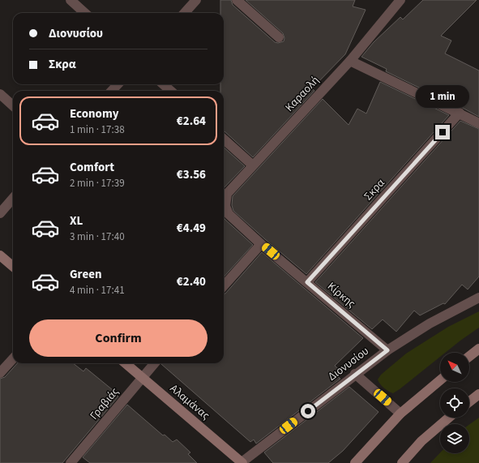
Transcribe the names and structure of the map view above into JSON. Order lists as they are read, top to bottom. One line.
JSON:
{"streets":{"main road":["Αλαμάνας"],"street":["Καραολή","Σκρα","Κίρκης","Διονυσίου","Γραβιάς"]},"crossings":[["Καραολή","Κίρκης"],["Σκρα","Κίρκης"],["Κίρκης","Διονυσίου"],["Διονυσίου","Αλαμάνας"],["Αλαμάνας","Γραβιάς"]],"north":"top left","page":{"banner":["Διονυσίου","Σκρα"],"bubble":"1 min","list":[{"name":"Economy","note":"1 min · 17:38","value":"€2.64"},{"name":"Comfort","note":"2 min · 17:39","value":"€3.56"},{"name":"XL","note":"3 min · 17:40","value":"€4.49"},{"name":"Green","note":"4 min · 17:41","value":"€2.40"}],"buttons":"Confirm"}}
